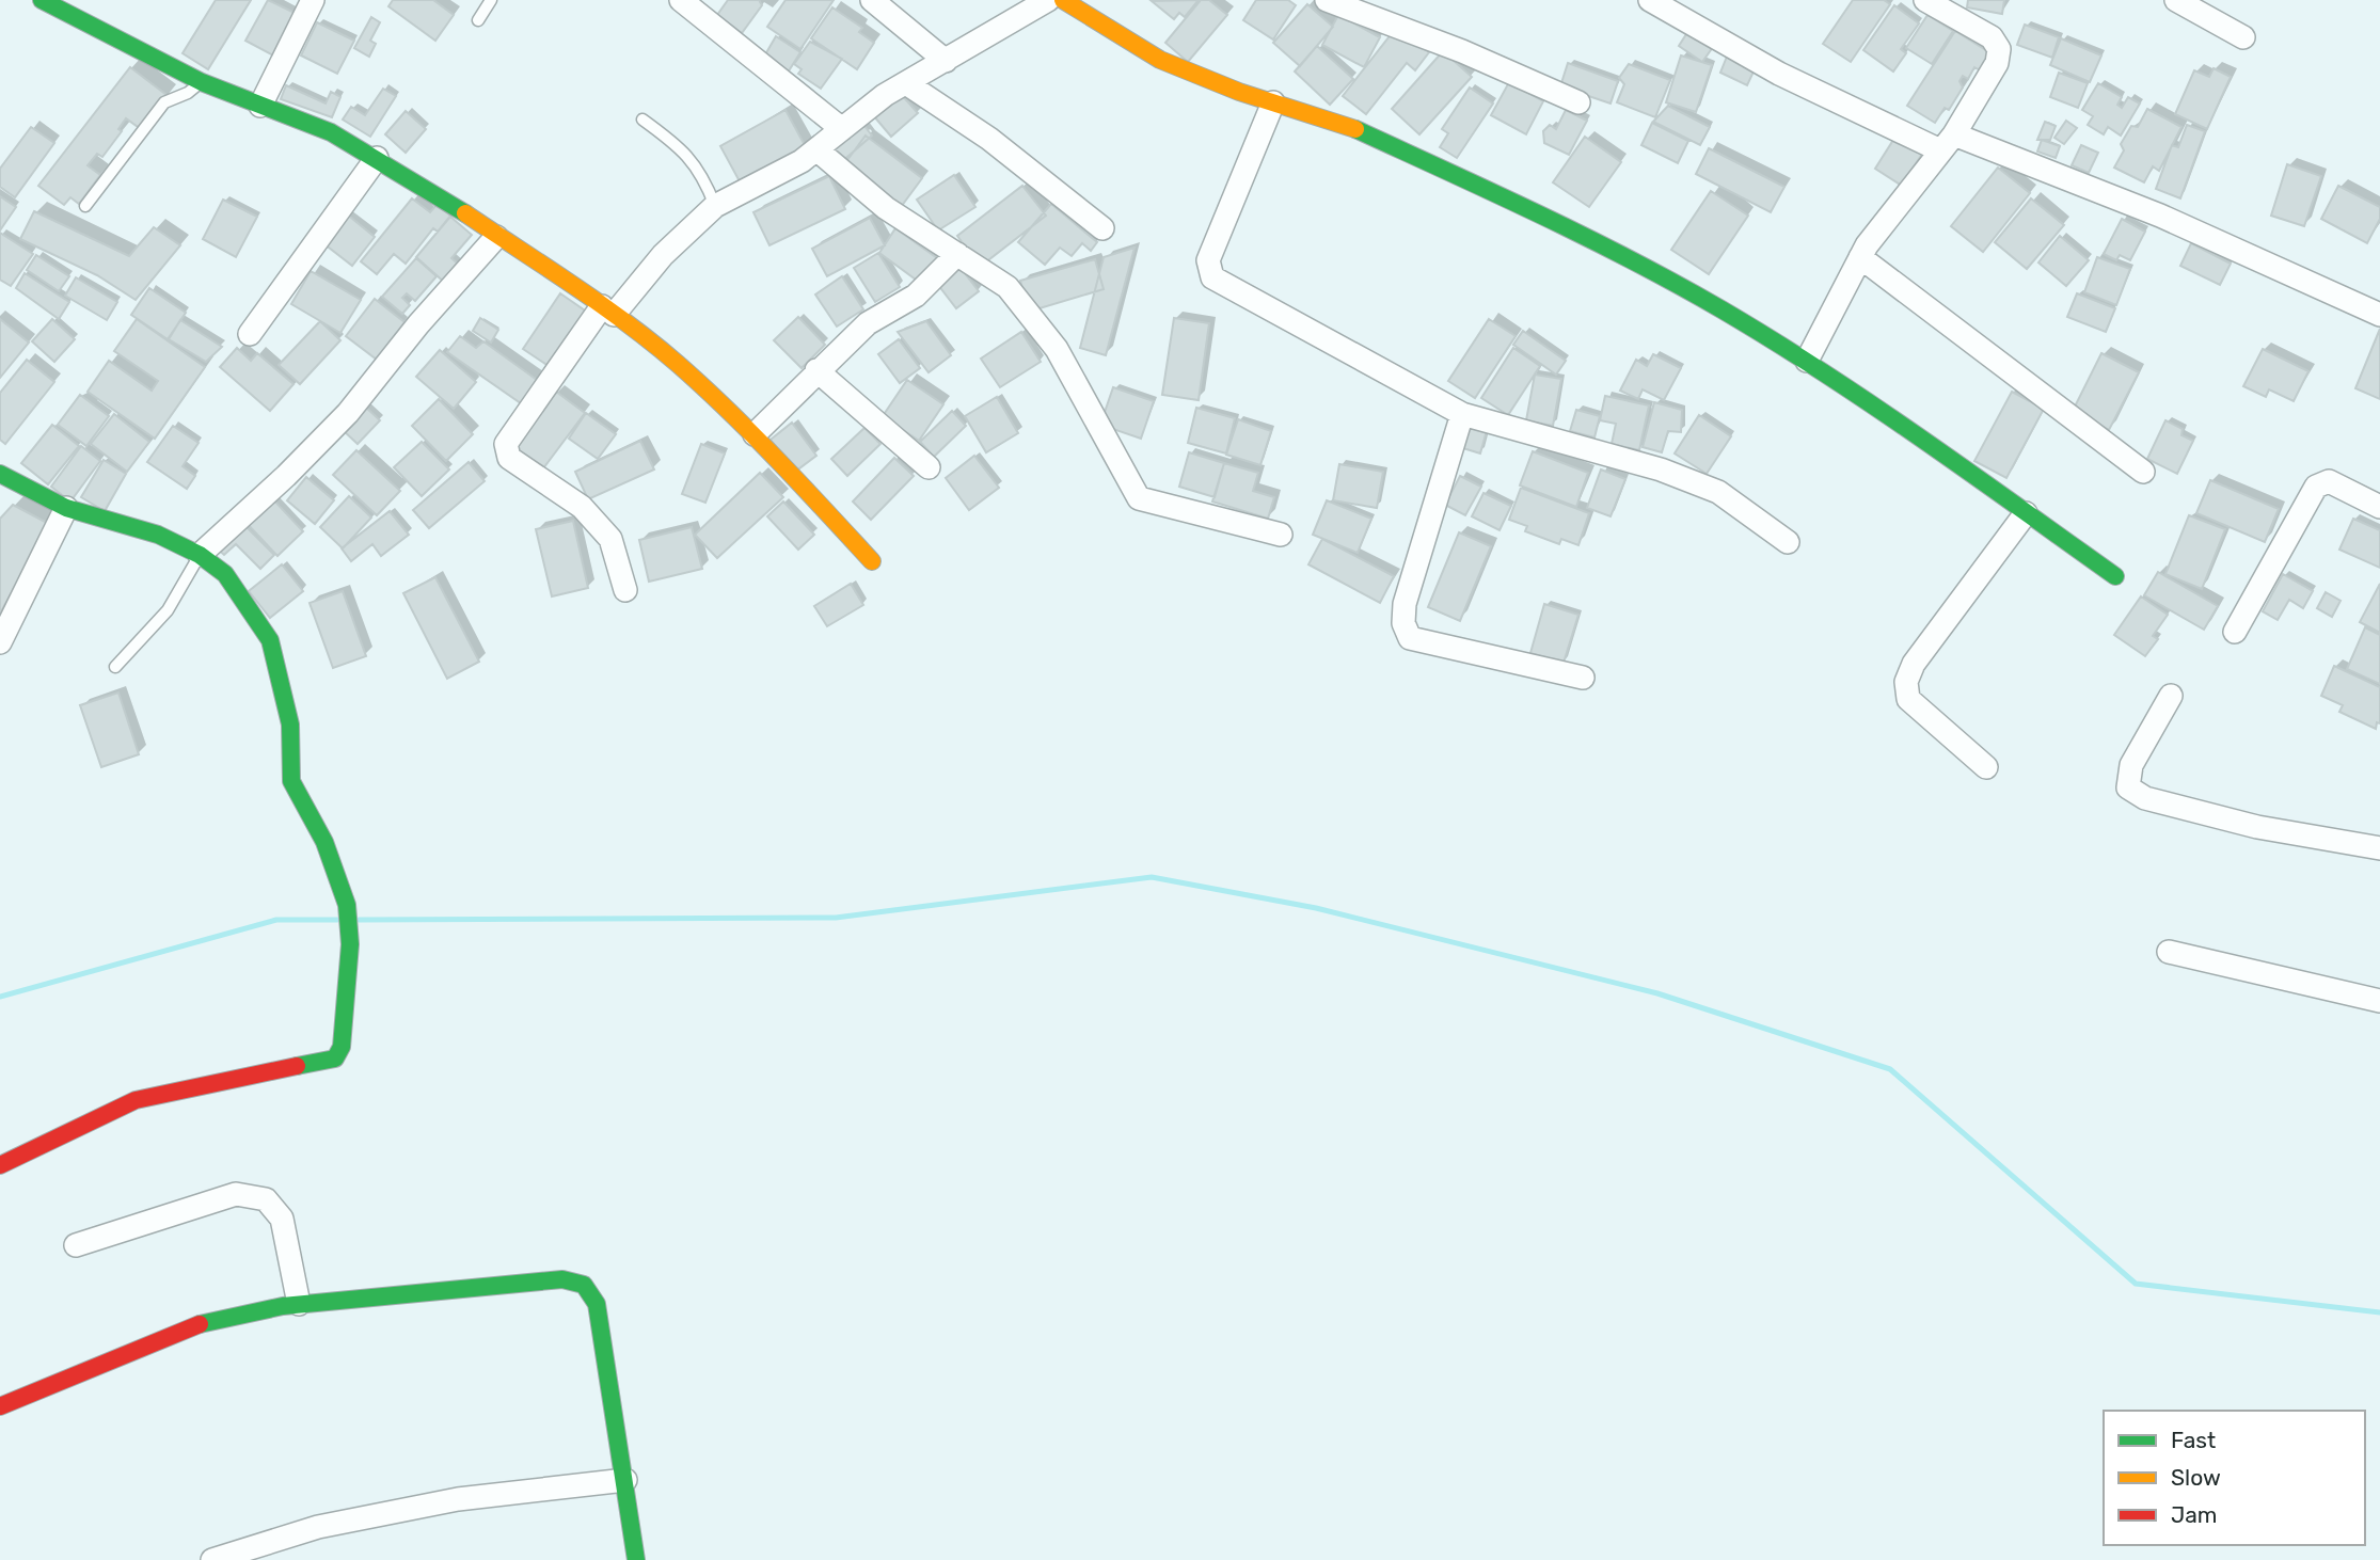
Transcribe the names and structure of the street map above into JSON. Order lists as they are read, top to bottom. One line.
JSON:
{"legend":["Fast","Slow","Jam"]}
